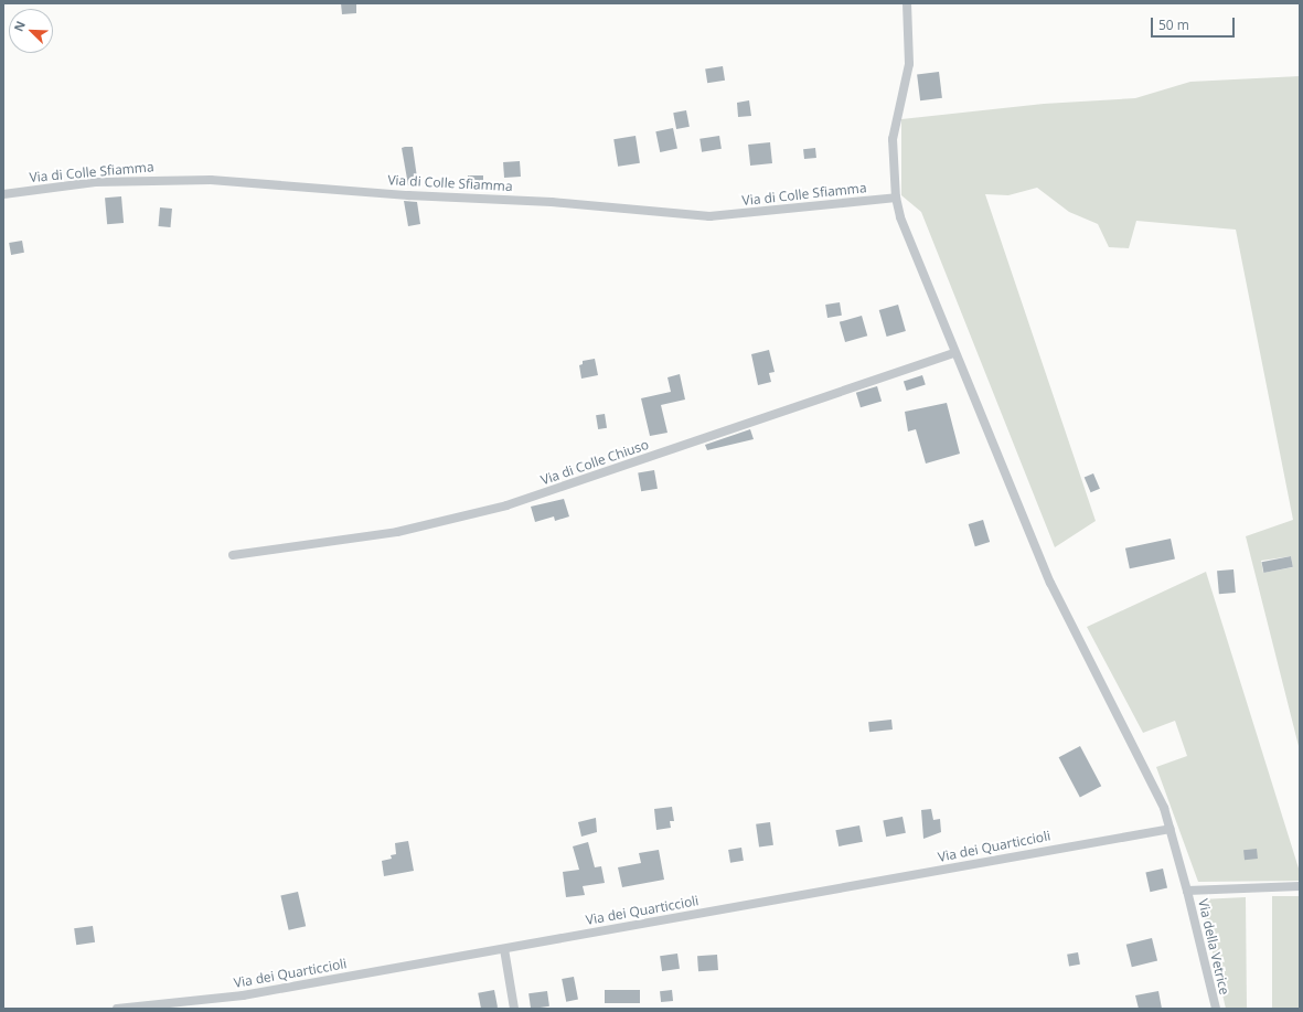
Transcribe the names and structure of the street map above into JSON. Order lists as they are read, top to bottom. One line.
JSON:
{"streets":{"street":["Via di Colle Sfiamma","Via di Colle Chiuso","Via dei Quarticcioli","Via della Vetrice"]},"crossings":[["Via di Colle Sfiamma","Via della Vetrice"],["Via di Colle Chiuso","Via della Vetrice"],["Via dei Quarticcioli","Via della Vetrice"]],"scale_bar":"50 m","north":"top left"}
